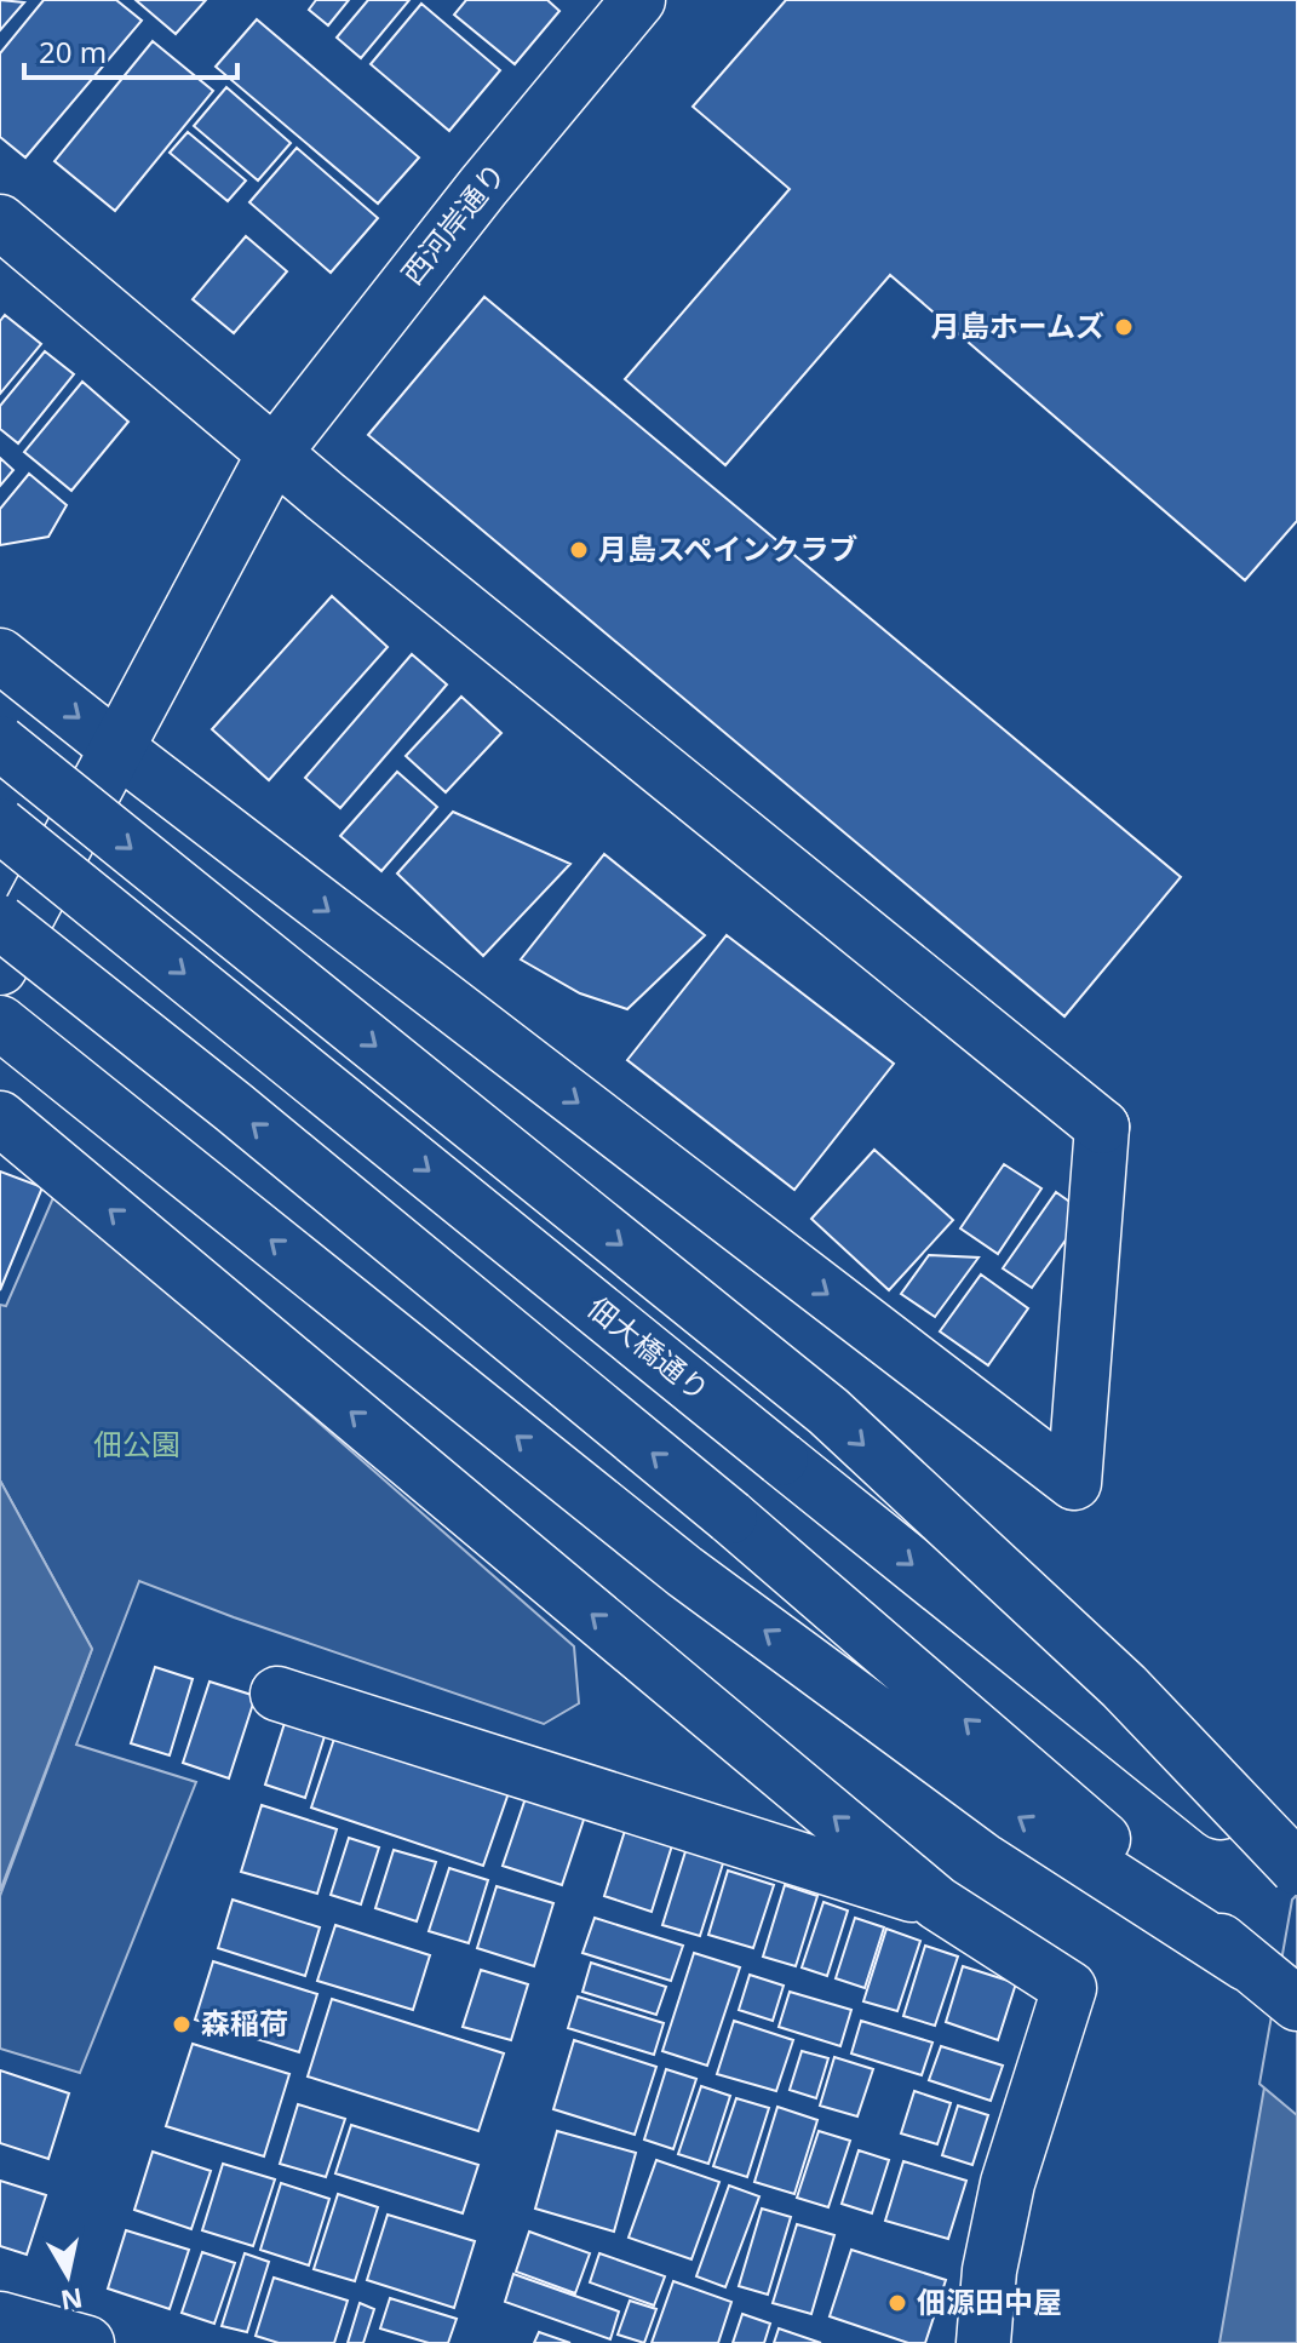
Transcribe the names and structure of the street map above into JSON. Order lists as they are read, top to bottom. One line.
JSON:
{"streets":{"street":["西河岸通り","佃大橋通り"]},"parks":["佃公園"],"places":["月島ホームズ","月島スペインクラブ","森稲荷","佃源田中屋"],"scale_bar":"20 m","north":"bottom"}
